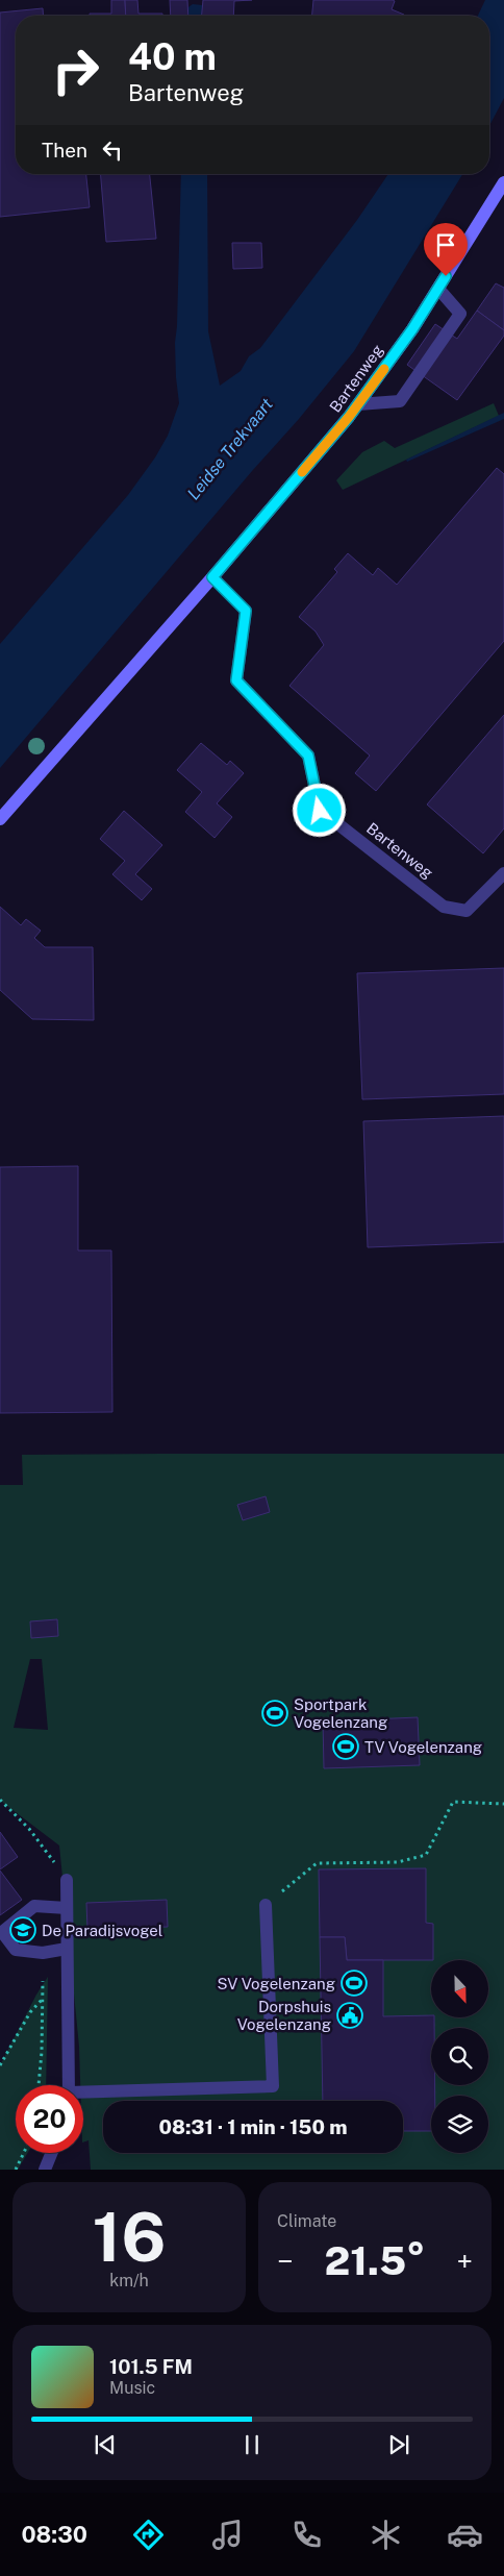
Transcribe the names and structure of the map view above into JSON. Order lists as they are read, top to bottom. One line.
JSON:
{"streets":{"main road":["Bartenweg"]},"water":["Leidse Trekvaart"],"places":{"sports":["Sportpark Vogelenzang","TV Vogelenzang","SV Vogelenzang"],"school or university":["De Paradijsvogel"],"public building":["Dorpshuis Vogelenzang"]},"north":"bottom","page":{"turn":["40 m","Bartenweg"],"then":"Then","limit":"20","trip":"08:31 · 1 min · 150 m","tile":[["16","km/h"],"Climate"],"heat":["−","21.5°","+"],"song":["101.5 FM","Music"],"tabs":"08:30"}}
